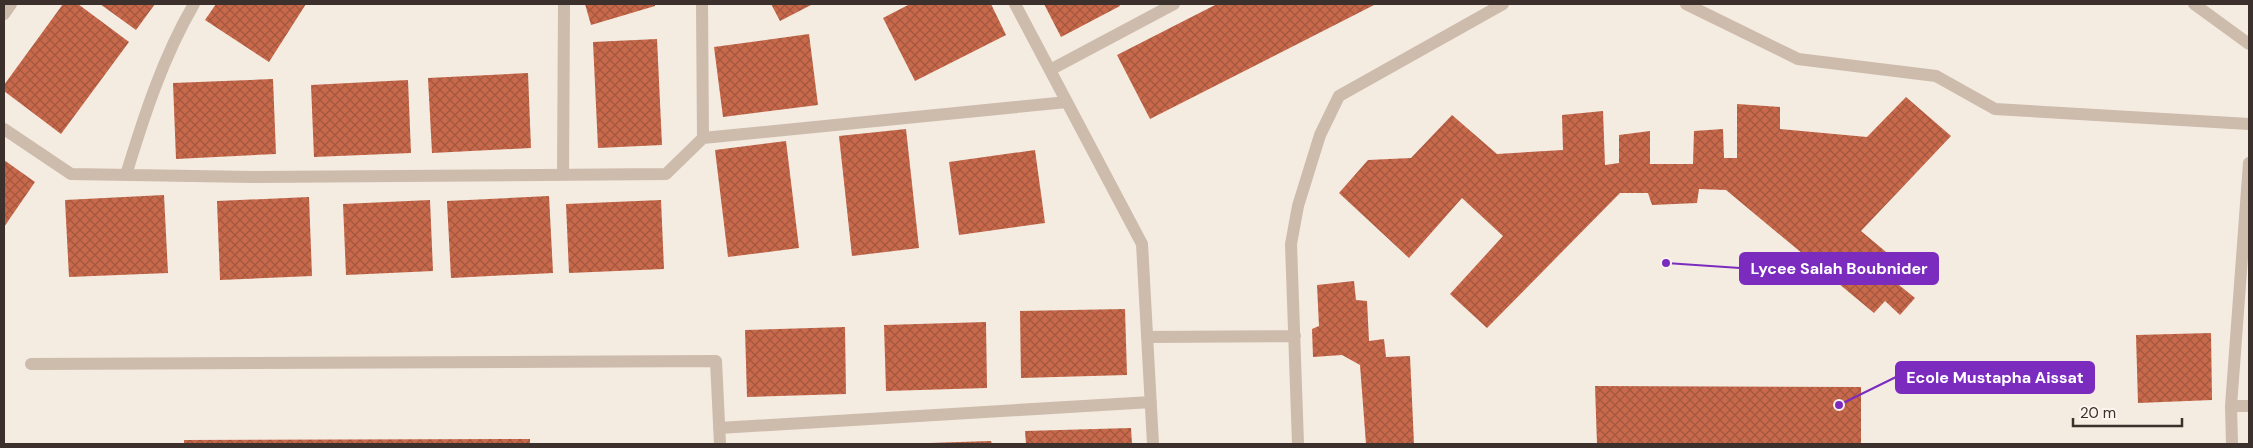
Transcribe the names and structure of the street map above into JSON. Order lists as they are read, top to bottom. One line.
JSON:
{"places":["Lycee Salah Boubnider","Ecole Mustapha Aissat"],"scale_bar":"20 m"}
